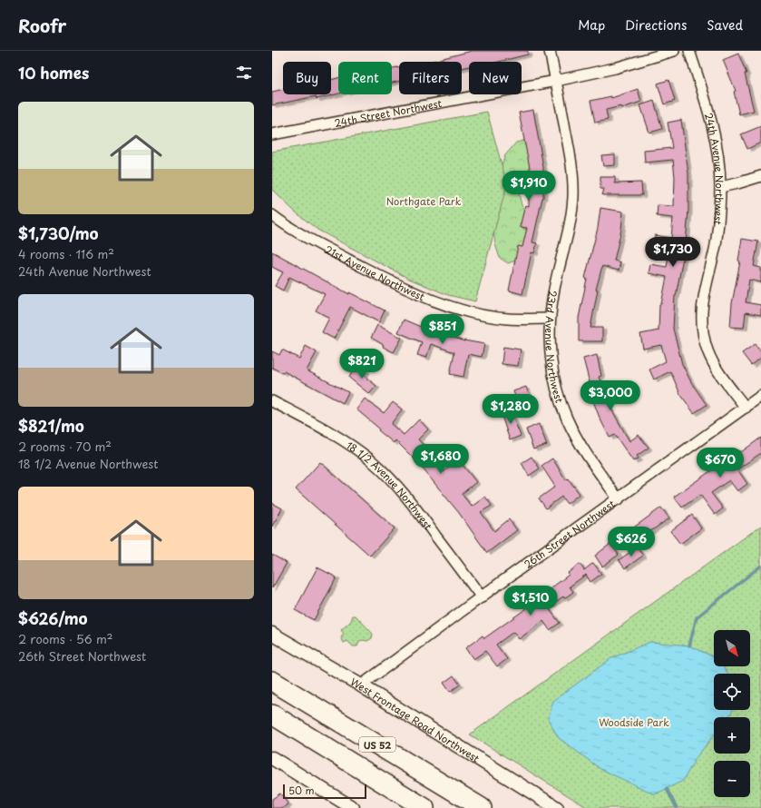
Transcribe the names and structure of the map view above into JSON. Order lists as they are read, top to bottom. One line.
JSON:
{"streets":{"highway":["US 52"],"street":["24th Street Northwest","24th Avenue Northwest","21st Avenue Northwest","23rd Avenue Northwest","18 1/2 Avenue Northwest","26th Street Northwest","West Frontage Road Northwest"]},"crossings":[["24th Street Northwest","23rd Avenue Northwest"],["24th Avenue Northwest","26th Street Northwest"],["21st Avenue Northwest","23rd Avenue Northwest"],["23rd Avenue Northwest","26th Street Northwest"],["18 1/2 Avenue Northwest","26th Street Northwest"],["26th Street Northwest","West Frontage Road Northwest"]],"parks":["Northgate Park","Woodside Park"],"scale_bar":"50 m","north":"bottom right","page":{"header":"Roofr","nav":["Map","Directions","Saved"],"heading":"10 homes","chip":["Buy","Rent","Filters","New"],"list":[{"name":"$1,730/mo","note":"4 rooms · 116 m² · 24th Avenue Northwest"},{"name":"$821/mo","note":"2 rooms · 70 m² · 18 1/2 Avenue Northwest"},{"name":"$626/mo","note":"2 rooms · 56 m² · 26th Street Northwest"}],"price":["$1,910","$1,730","$851","$821","$3,000","$1,280","$1,680","$670","$626","$1,510"],"map_buttons":["+","−"],"scale":"50 m"}}
